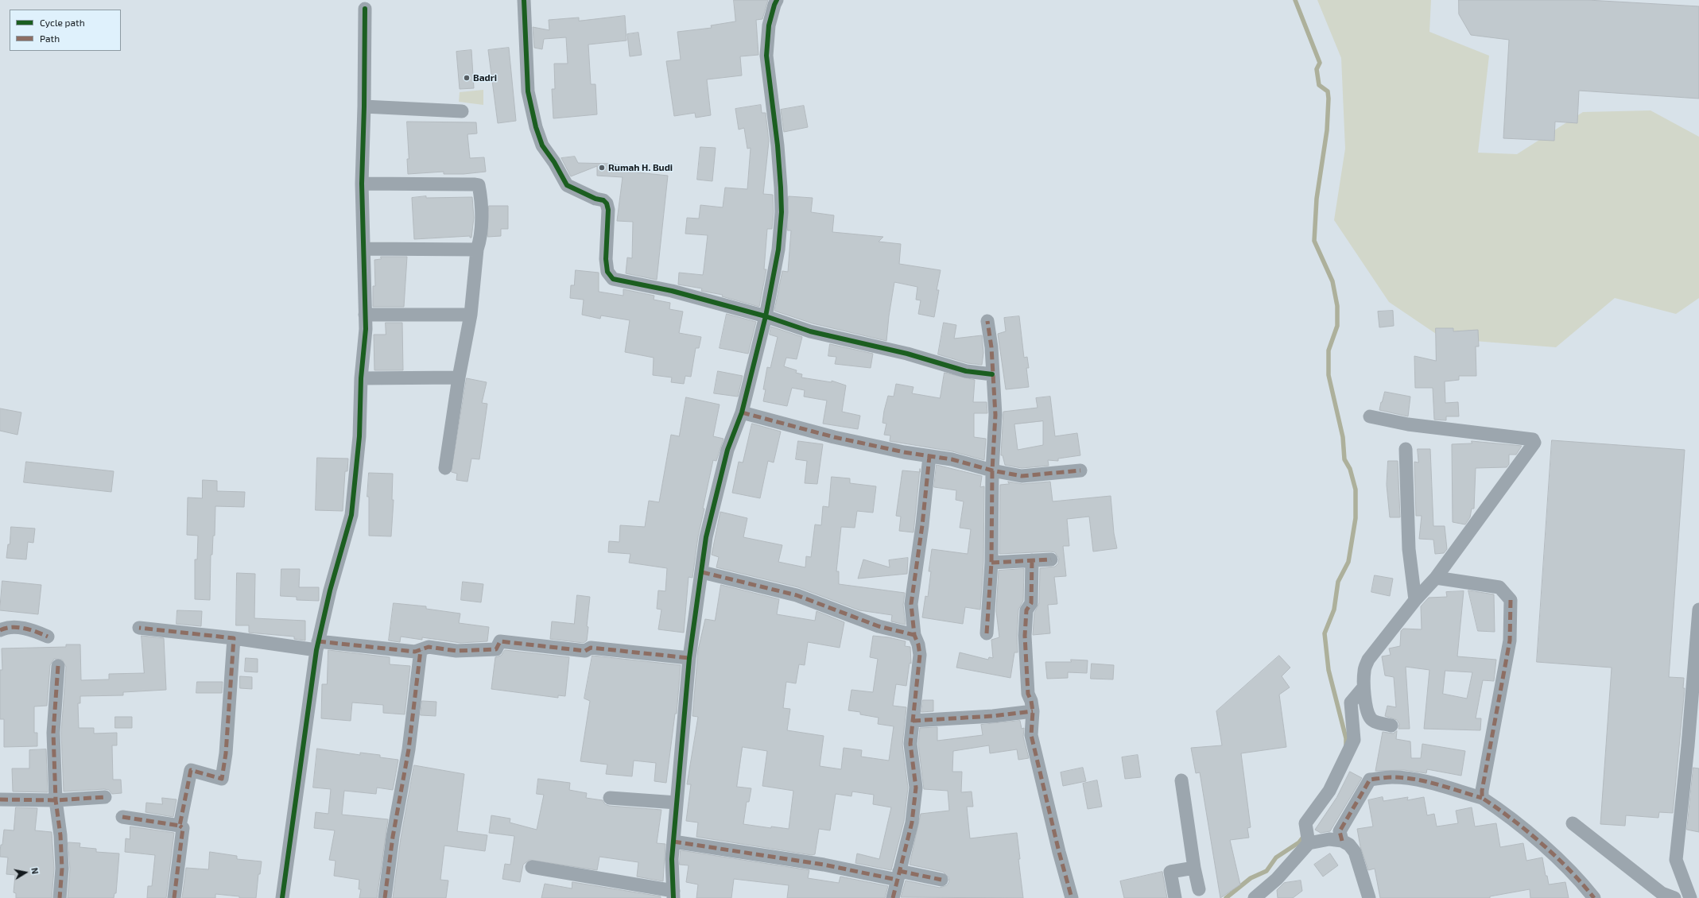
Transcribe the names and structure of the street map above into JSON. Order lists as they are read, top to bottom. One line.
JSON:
{"places":["Badri","Rumah H. Budi"],"legend":["Cycle path","Path"],"north":"right"}
